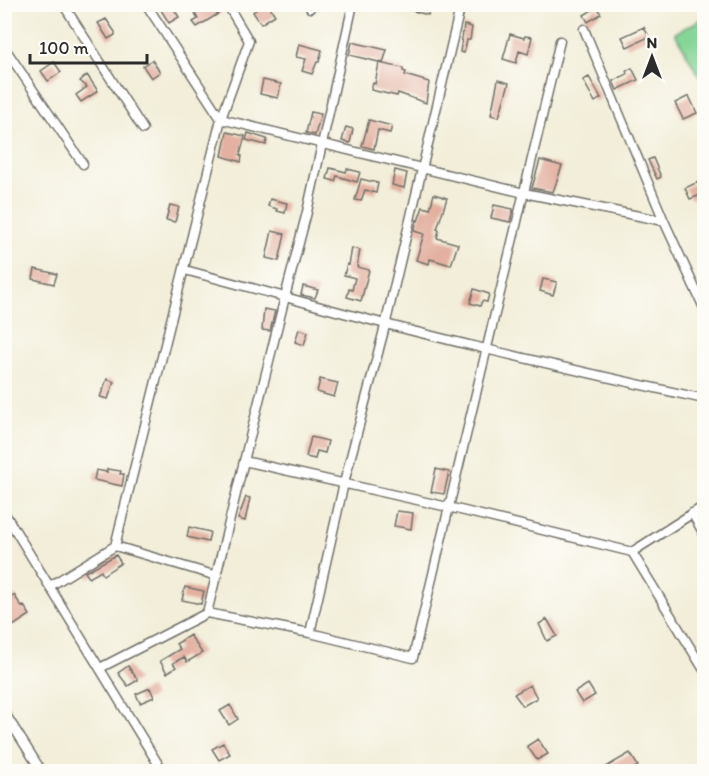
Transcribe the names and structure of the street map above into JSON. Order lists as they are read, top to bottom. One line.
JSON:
{"scale_bar":"100 m","north":"top"}
